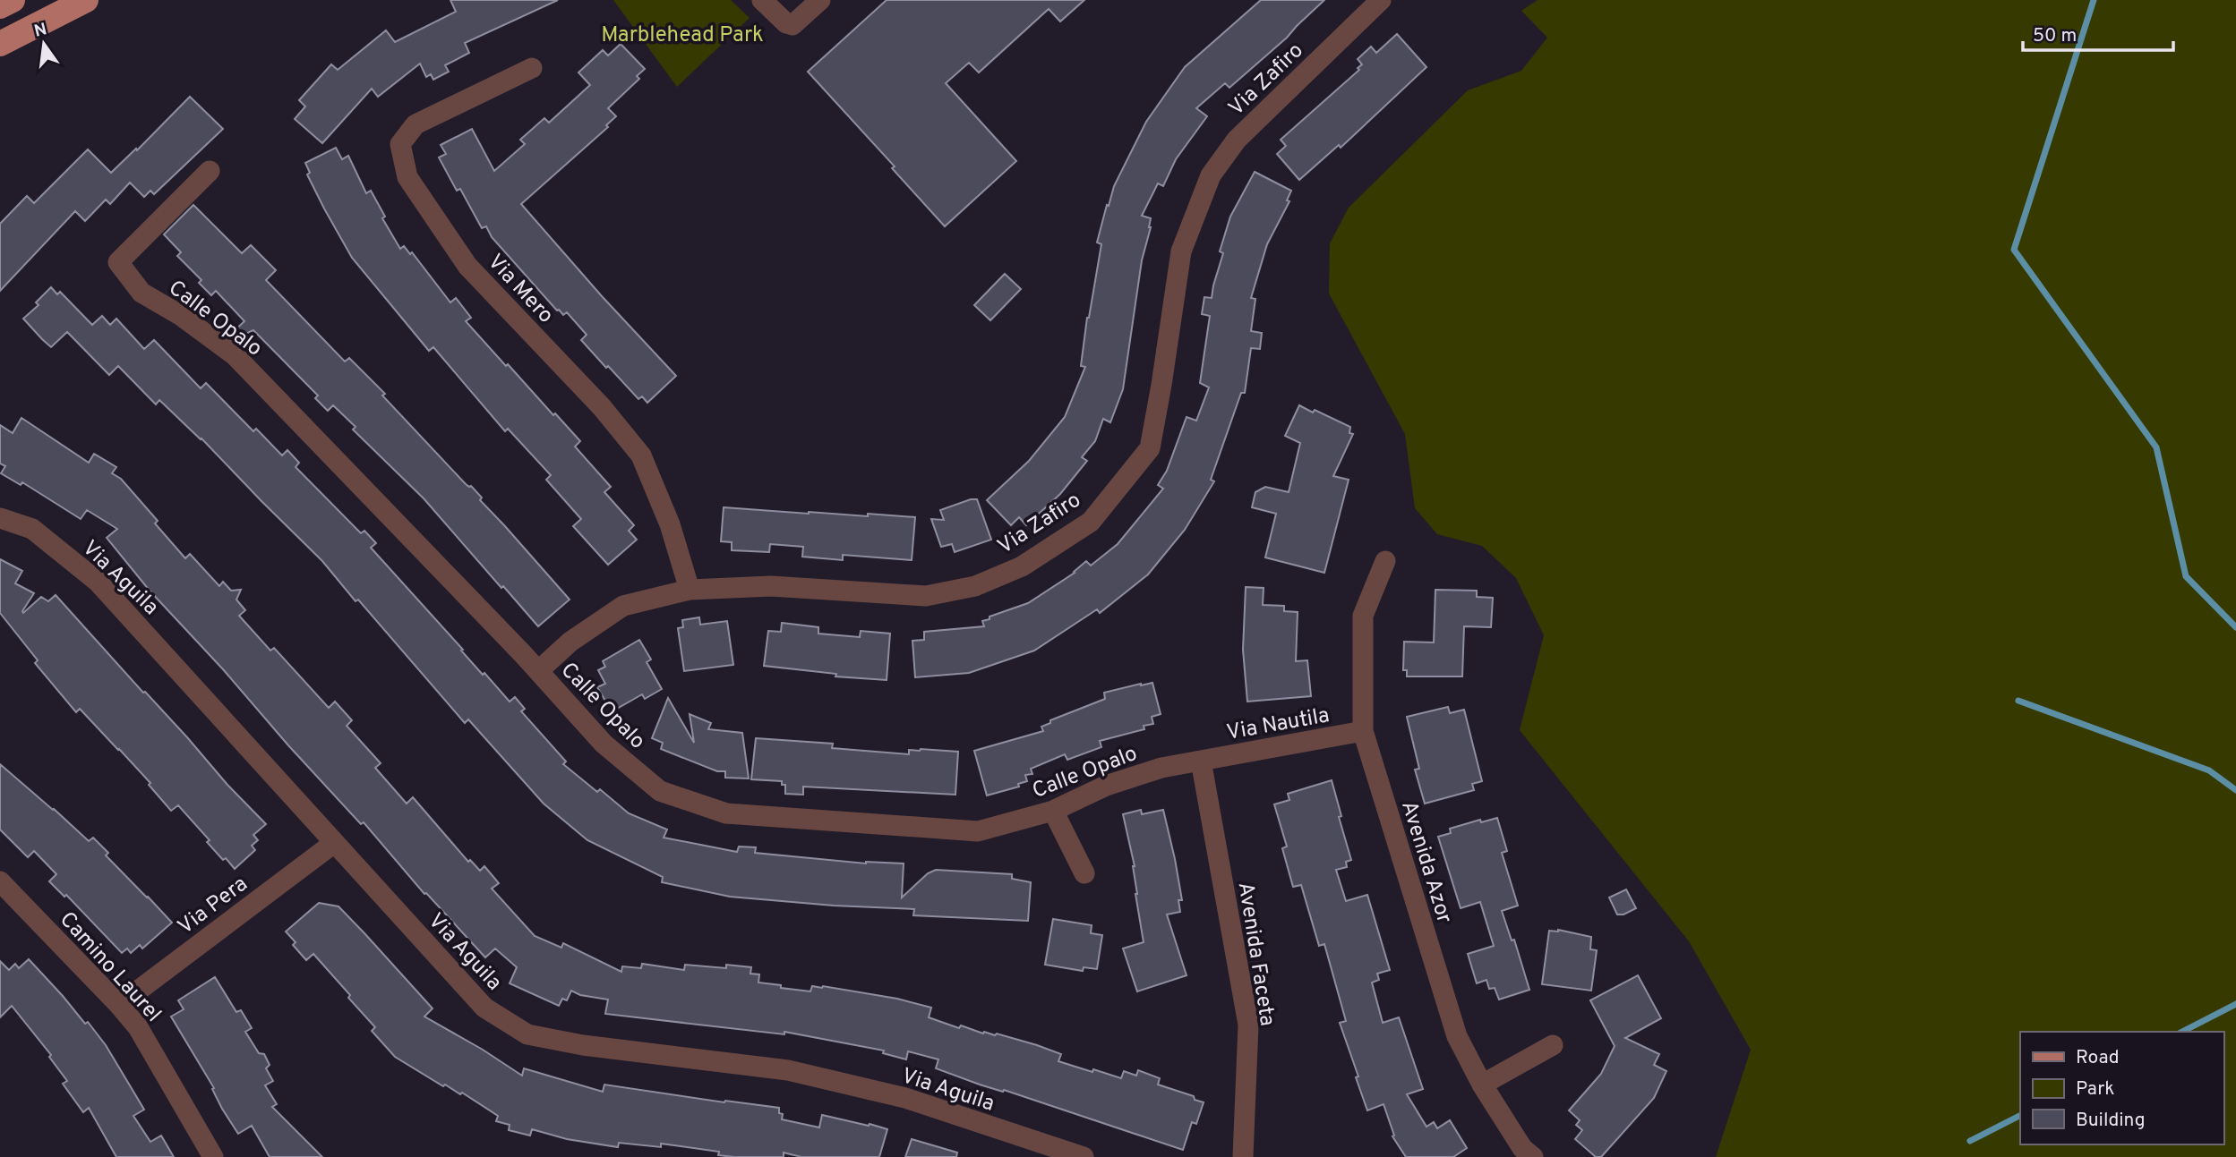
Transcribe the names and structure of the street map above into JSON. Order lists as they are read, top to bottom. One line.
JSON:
{"streets":{"street":["Via Zafiro","Via Mero","Calle Opalo","Via Aguila","Via Nautila","Avenida Azor","Via Pera","Avenida Faceta","Camino Laurel"]},"crossings":[["Via Zafiro","Via Mero"],["Via Zafiro","Calle Opalo"],["Calle Opalo","Via Nautila"],["Calle Opalo","Avenida Faceta"],["Via Aguila","Via Pera"],["Via Nautila","Avenida Azor"],["Via Nautila","Avenida Faceta"],["Via Pera","Camino Laurel"]],"parks":["Marblehead Park"],"legend":["Road","Park","Building"],"scale_bar":"50 m","north":"top"}
